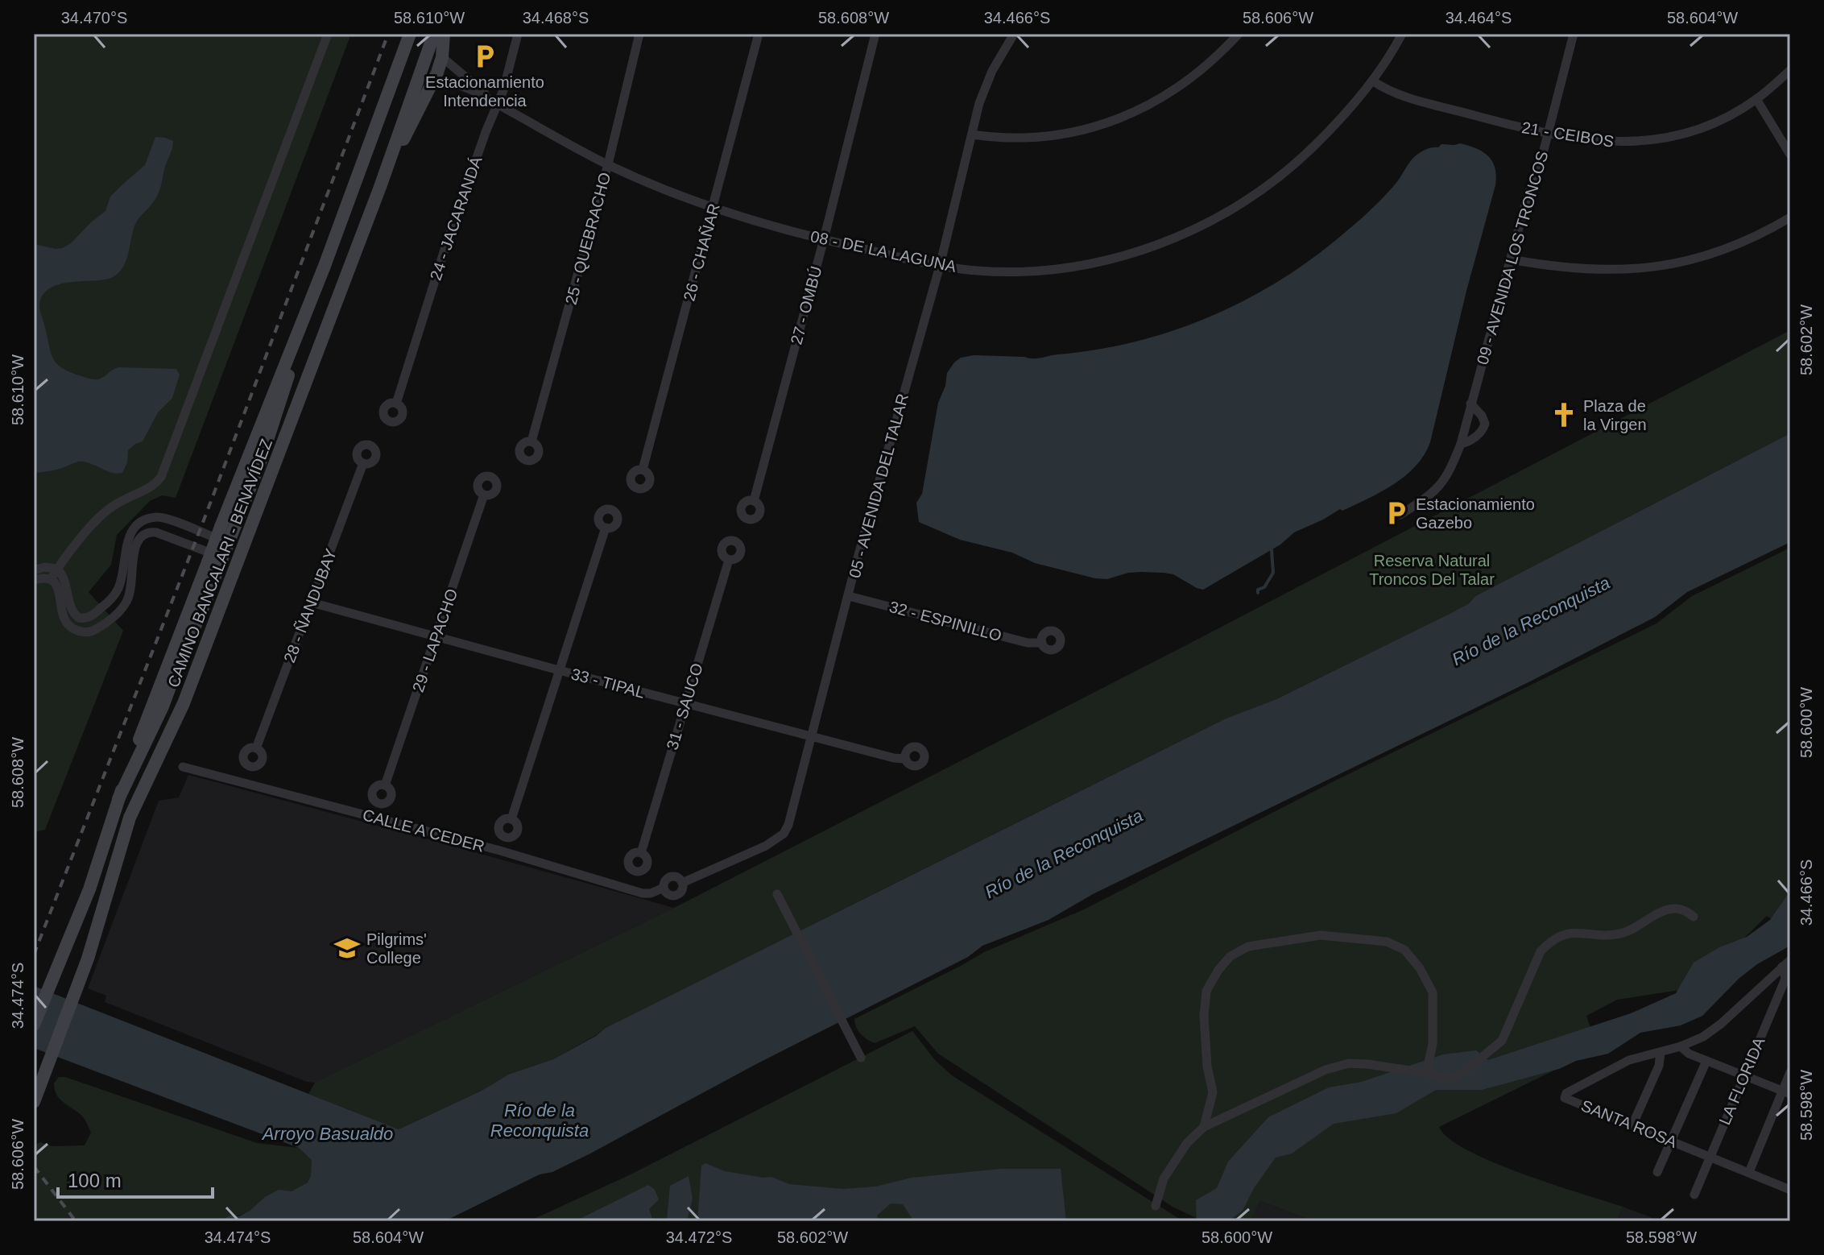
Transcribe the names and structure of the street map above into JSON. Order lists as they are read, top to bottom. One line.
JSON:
{"streets":{"main road":["CAMINO BANCALARI - BENAVÍDEZ"],"street":["21 - CEIBOS","24 - JACARANDÁ","25 - QUEBRACHO","08 - DE LA LAGUNA","26 - CHAÑAR","09 - AVENIDA LOS TRONCOS","27 - OMBÚ","05 - AVENIDA DEL TALAR","28 - ÑANDUBAY","32 - ESPINILLO","29 - LAPACHO","33 - TIPAL","31 - SAUCO","CALLE A CEDER","LA FLORIDA","SANTA ROSA"]},"crossings":[["21 - CEIBOS","08 - DE LA LAGUNA"],["21 - CEIBOS","09 - AVENIDA LOS TRONCOS"],["24 - JACARANDÁ","08 - DE LA LAGUNA"],["25 - QUEBRACHO","08 - DE LA LAGUNA"],["08 - DE LA LAGUNA","26 - CHAÑAR"],["08 - DE LA LAGUNA","27 - OMBÚ"],["08 - DE LA LAGUNA","05 - AVENIDA DEL TALAR"],["05 - AVENIDA DEL TALAR","32 - ESPINILLO"],["05 - AVENIDA DEL TALAR","33 - TIPAL"],["05 - AVENIDA DEL TALAR","CALLE A CEDER"],["28 - ÑANDUBAY","33 - TIPAL"],["29 - LAPACHO","33 - TIPAL"],["33 - TIPAL","31 - SAUCO"],["LA FLORIDA","SANTA ROSA"]],"water":["Río de la Reconquista","Arroyo Basualdo"],"parks":["Reserva Natural Troncos Del Talar"],"places":{"parking":["Estacionamiento Intendencia","Estacionamiento Gazebo"],"church":["Plaza de la Virgen"],"school or university":["Pilgrims' College"]},"scale_bar":"100 m","coordinates":["34.470°S","58.610°W","34.468°S","58.608°W","34.466°S","58.606°W","34.464°S","58.604°W","58.602°W","58.600°W","34.474°S","58.598°W","34.472°S"]}
